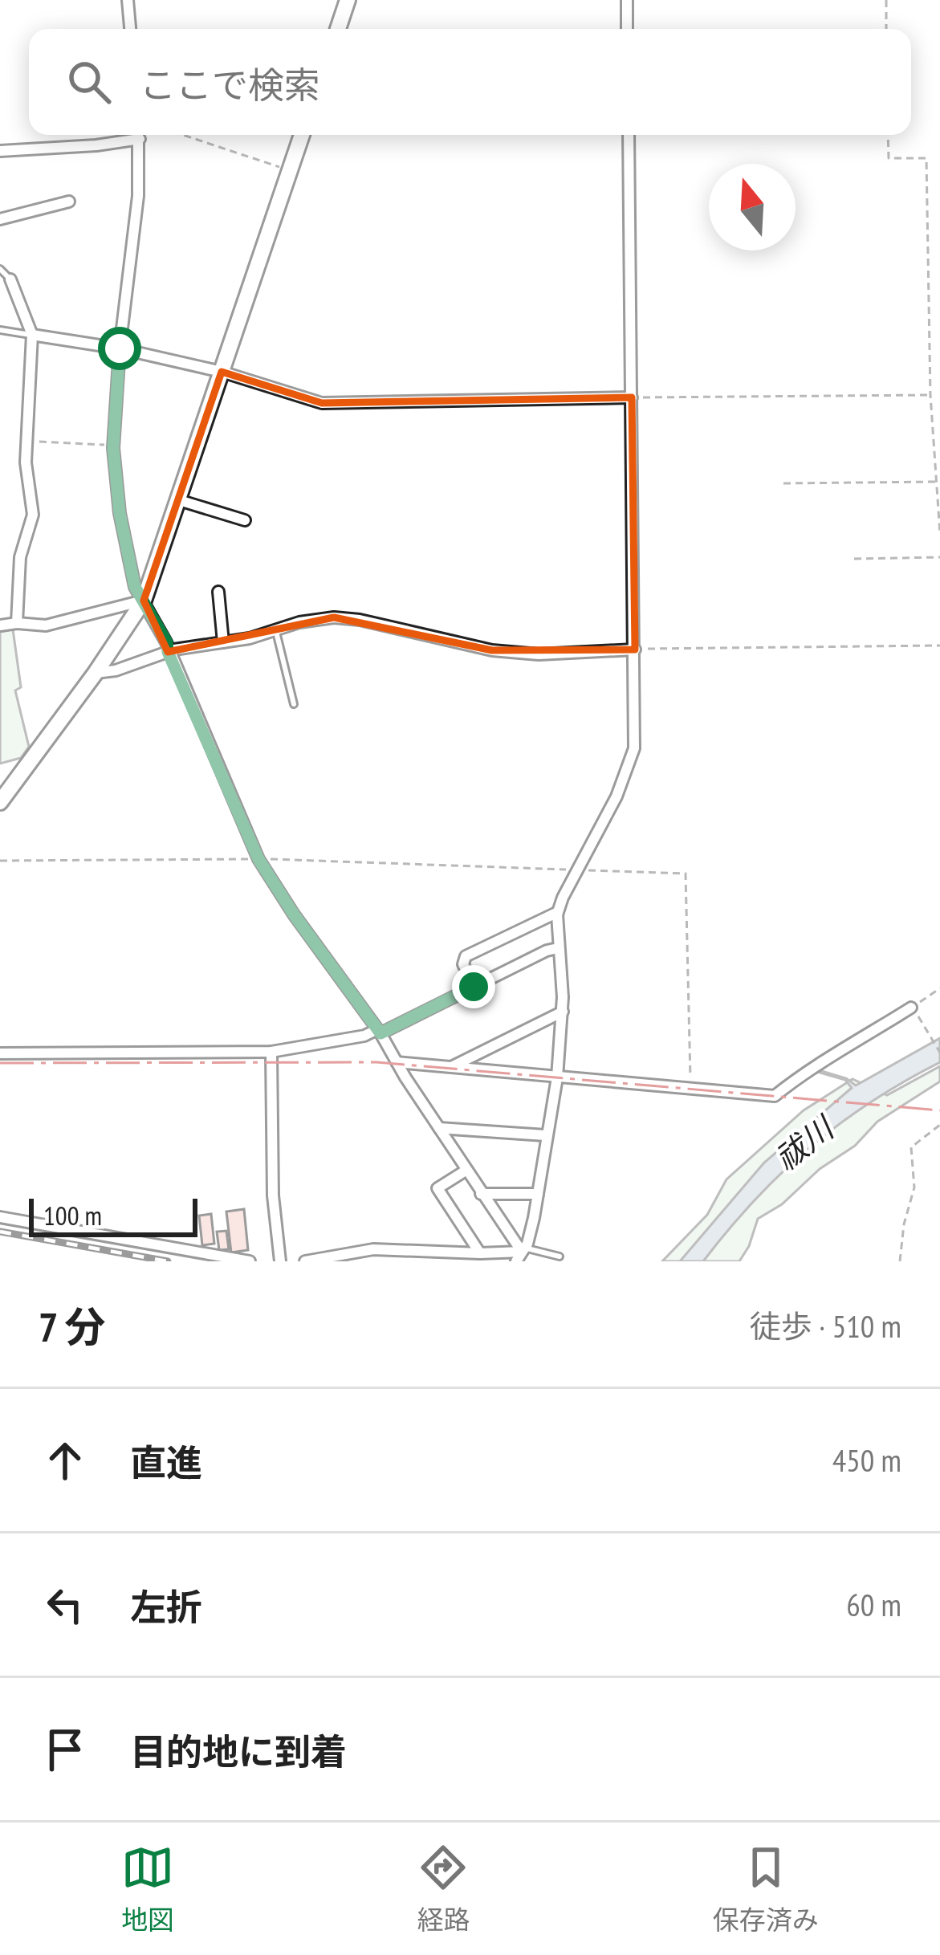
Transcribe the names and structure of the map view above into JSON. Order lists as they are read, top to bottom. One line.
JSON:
{"water":["祓川"],"scale_bar":"100 m","north":"top","page":{"search":"ここで検索","scale":"100 m","heading":["7 分","徒歩 · 510 m"],"list":[["直進","450 m"],["左折","60 m"],"目的地に到着"],"nav":["地図","経路","保存済み"]}}
